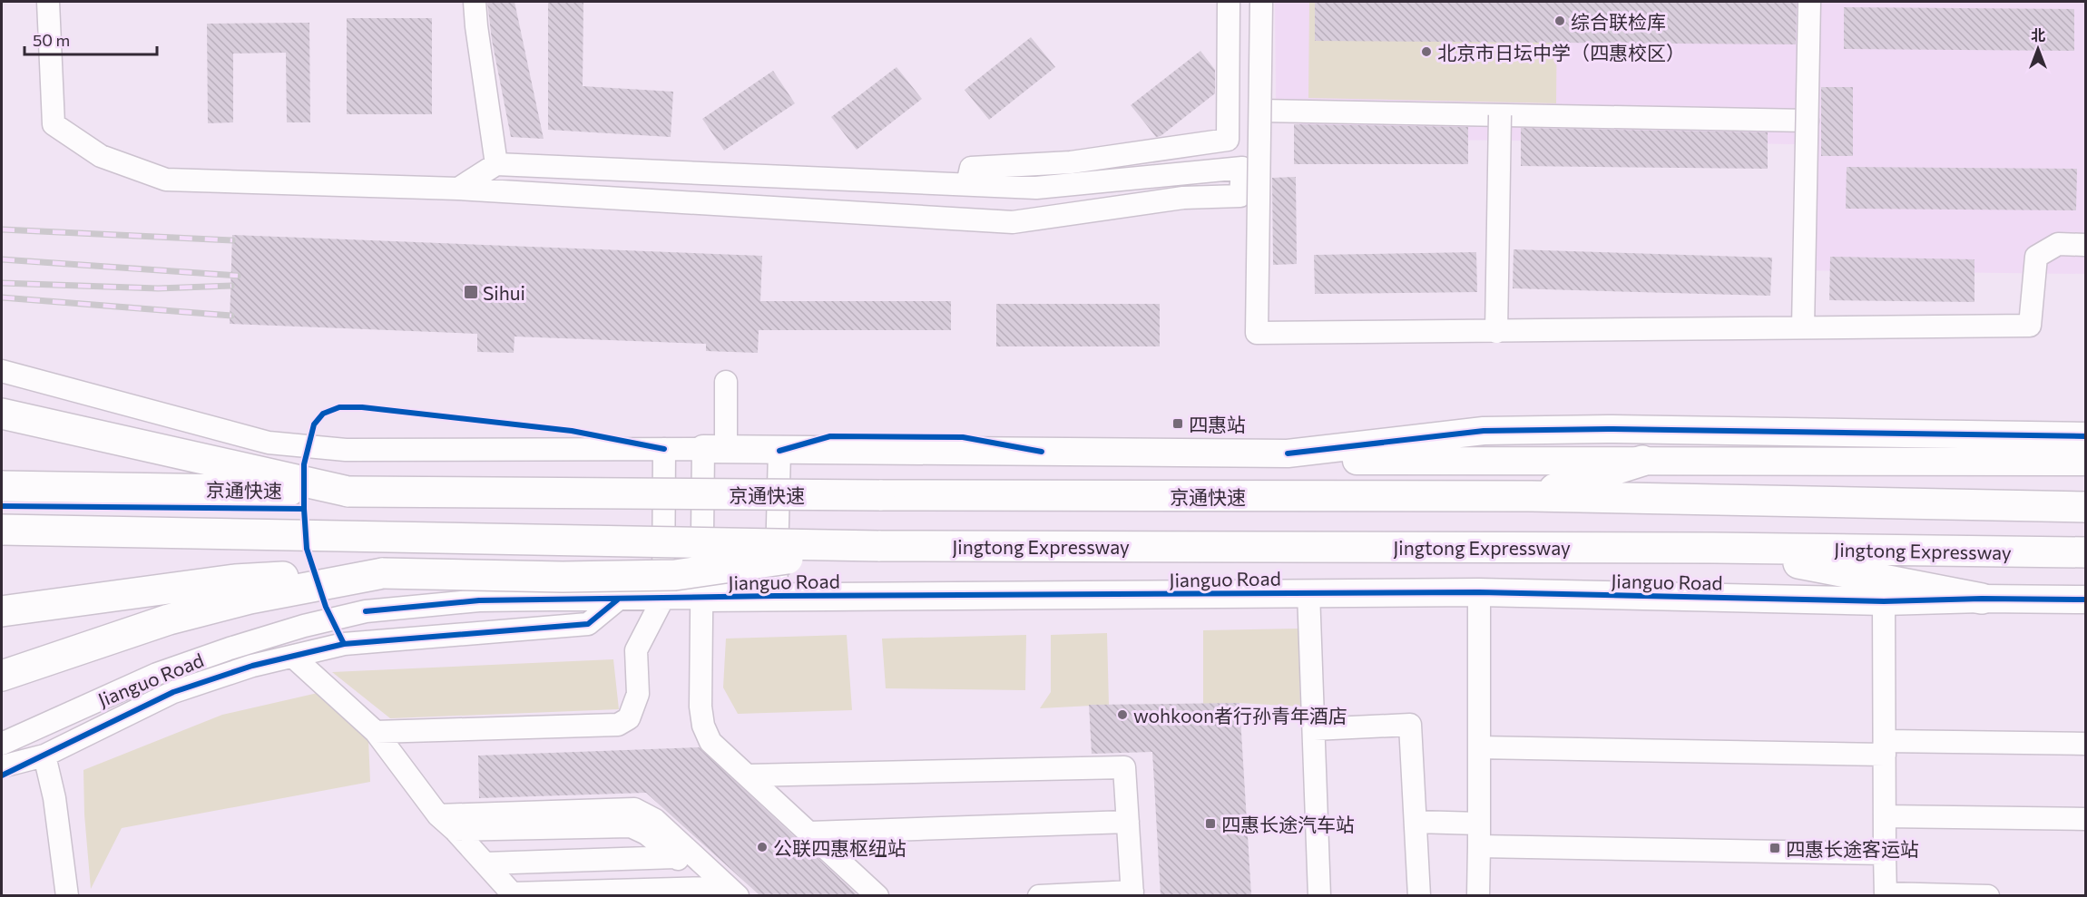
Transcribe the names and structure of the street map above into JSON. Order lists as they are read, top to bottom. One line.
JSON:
{"streets":{"highway":["京通快速","Jingtong Expressway"],"main road":["Jianguo Road"]},"places":{"other":["综合联检库","北京市日坛中学（四惠校区）","wohkoon者行孙青年酒店","公联四惠枢纽站"],"transit":["Sihui","四惠站","四惠长途汽车站","四惠长途客运站"]},"scale_bar":"50 m","north":"top"}
